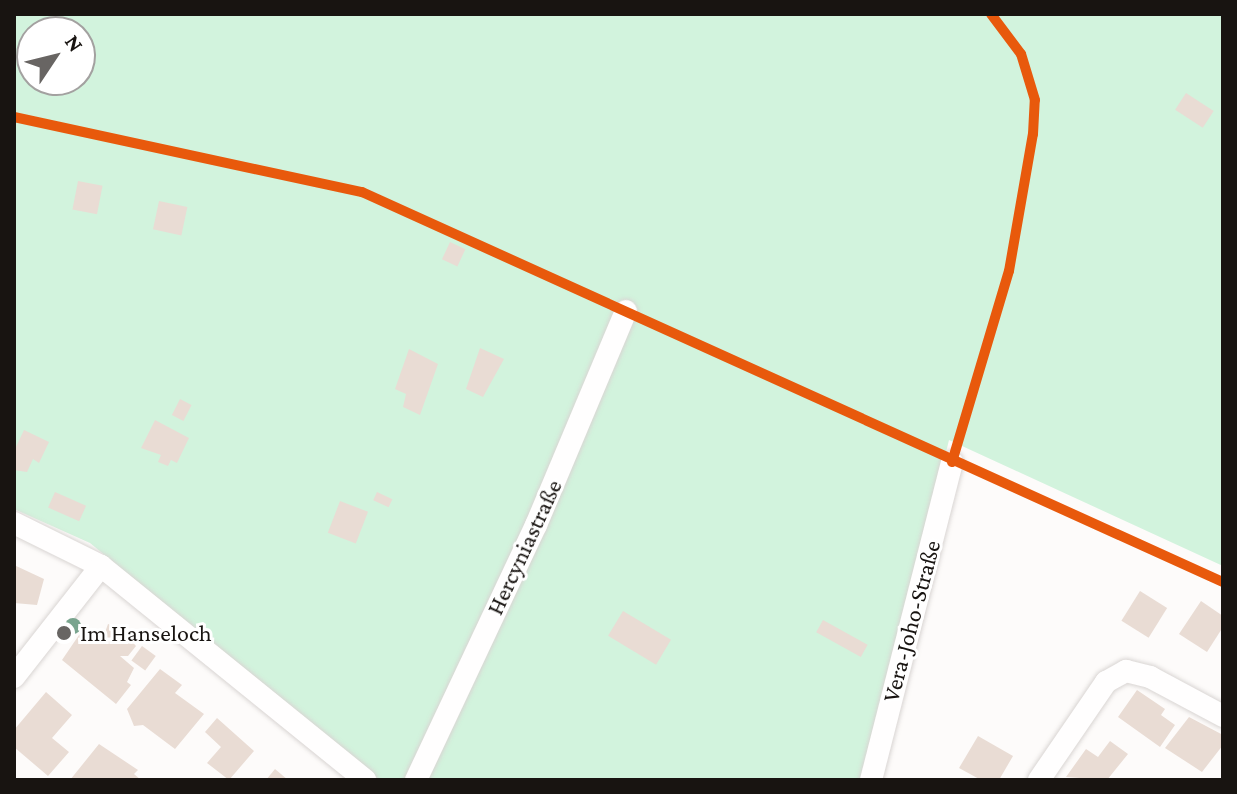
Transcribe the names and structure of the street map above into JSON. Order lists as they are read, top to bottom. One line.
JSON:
{"streets":{"street":["Hercyniastraße","Vera-Joho-Straße"]},"places":["Im Hanseloch"],"north":"top right"}
